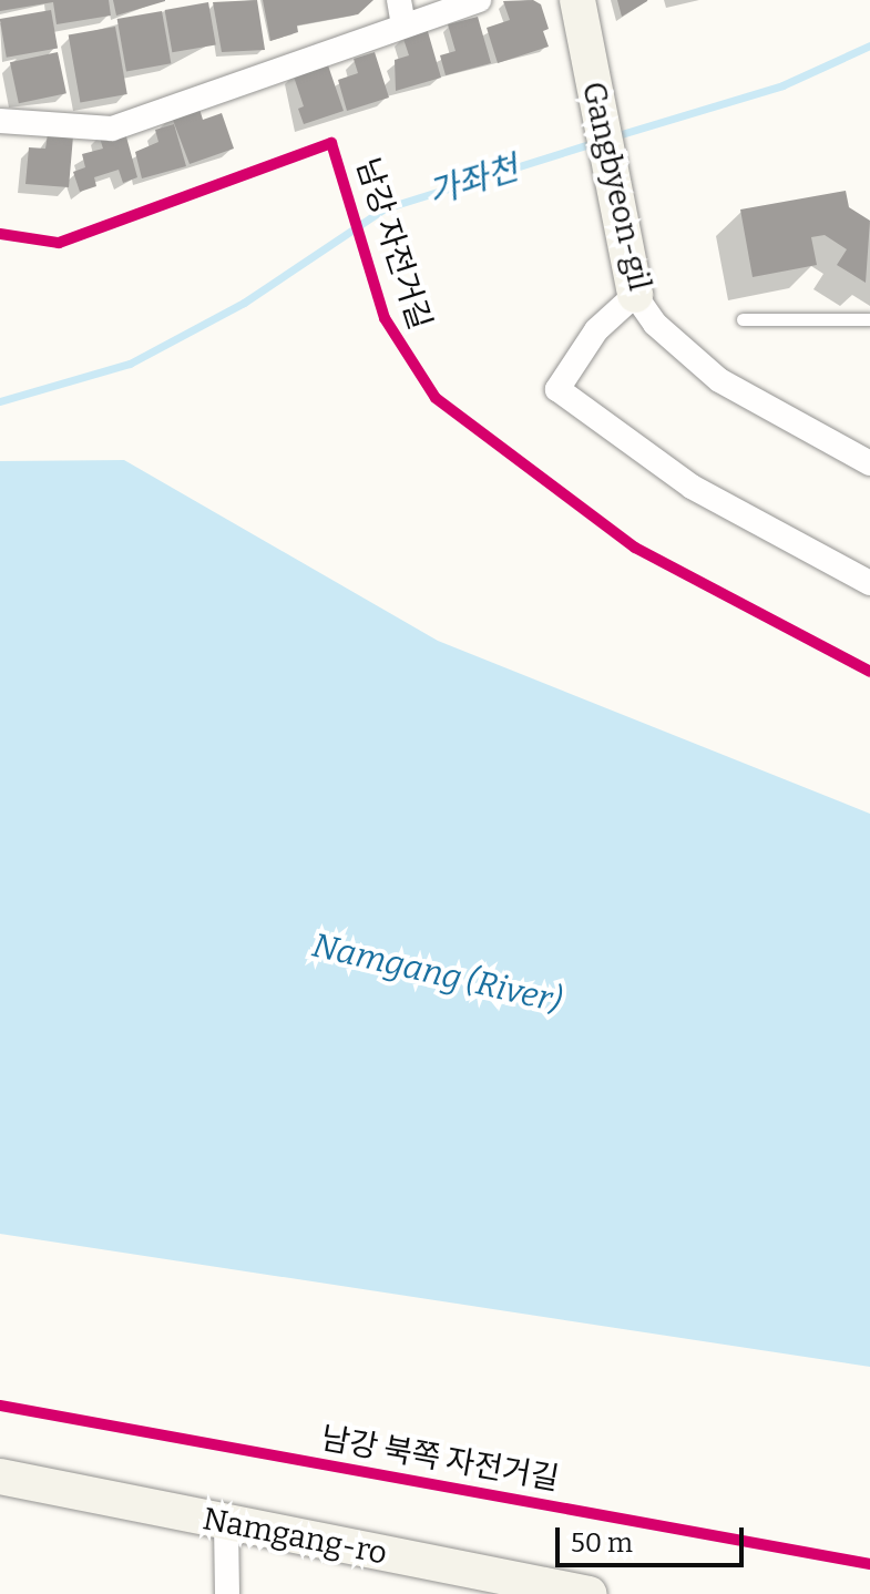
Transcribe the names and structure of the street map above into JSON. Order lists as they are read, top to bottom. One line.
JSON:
{"streets":{"street":["Gangbyeon-gil","Namgang-ro"],"cycle path":["남강 자전거길","남강 북쪽 자전거길"]},"water":["가좌천","Namgang (River)"],"scale_bar":"50 m"}
